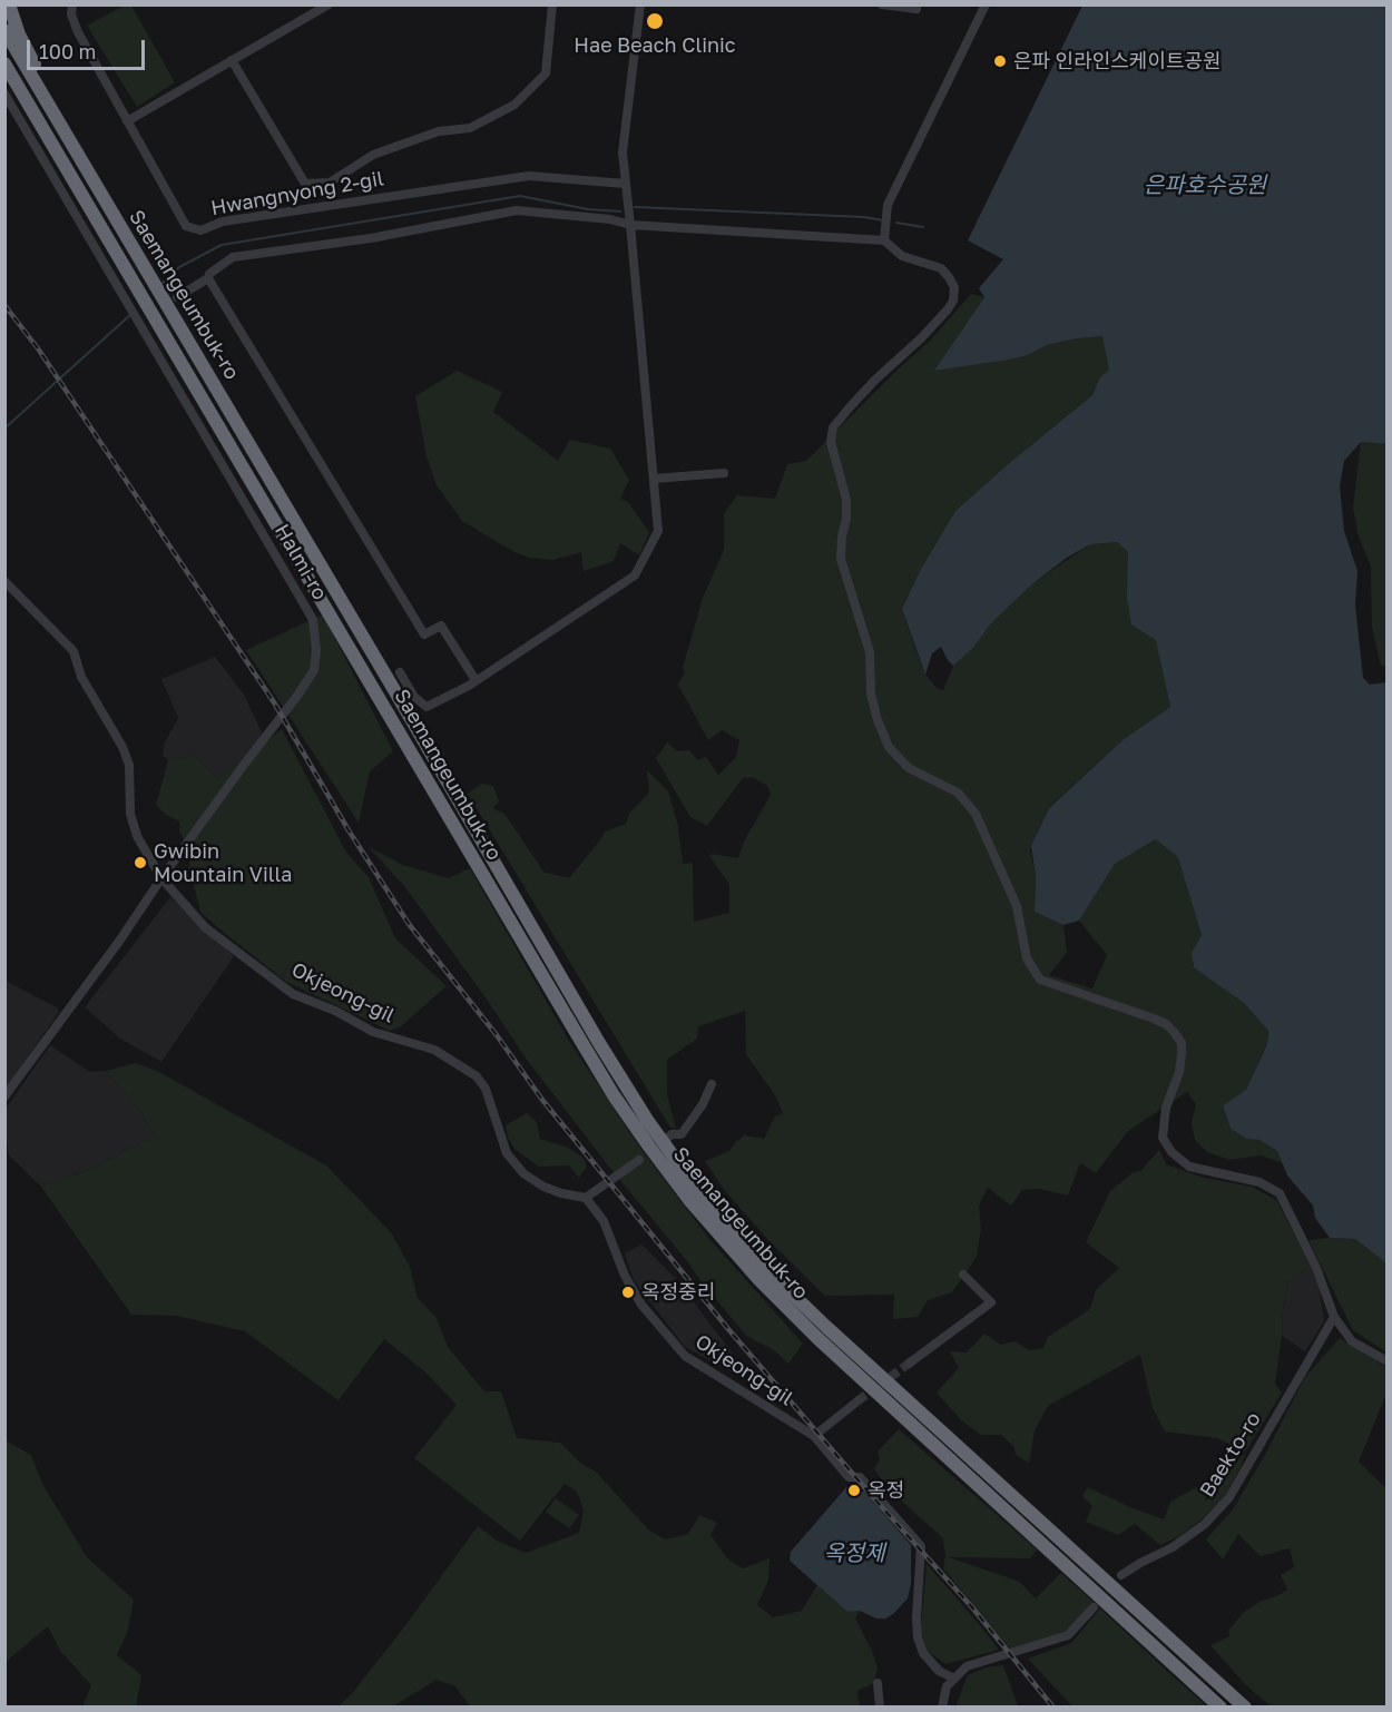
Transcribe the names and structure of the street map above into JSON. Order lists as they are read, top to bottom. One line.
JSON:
{"streets":{"highway":["Saemangeumbuk-ro"],"street":["Hwangnyong 2-gil","Halmi-ro","Okjeong-gil","Baekto-ro"]},"crossings":[["Halmi-ro","Okjeong-gil"]],"water":["은파호수공원","옥정제"],"places":["Hae Beach Clinic","은파 인라인스케이트공원","Gwibin Mountain Villa","옥정중리","옥정"],"scale_bar":"100 m"}
